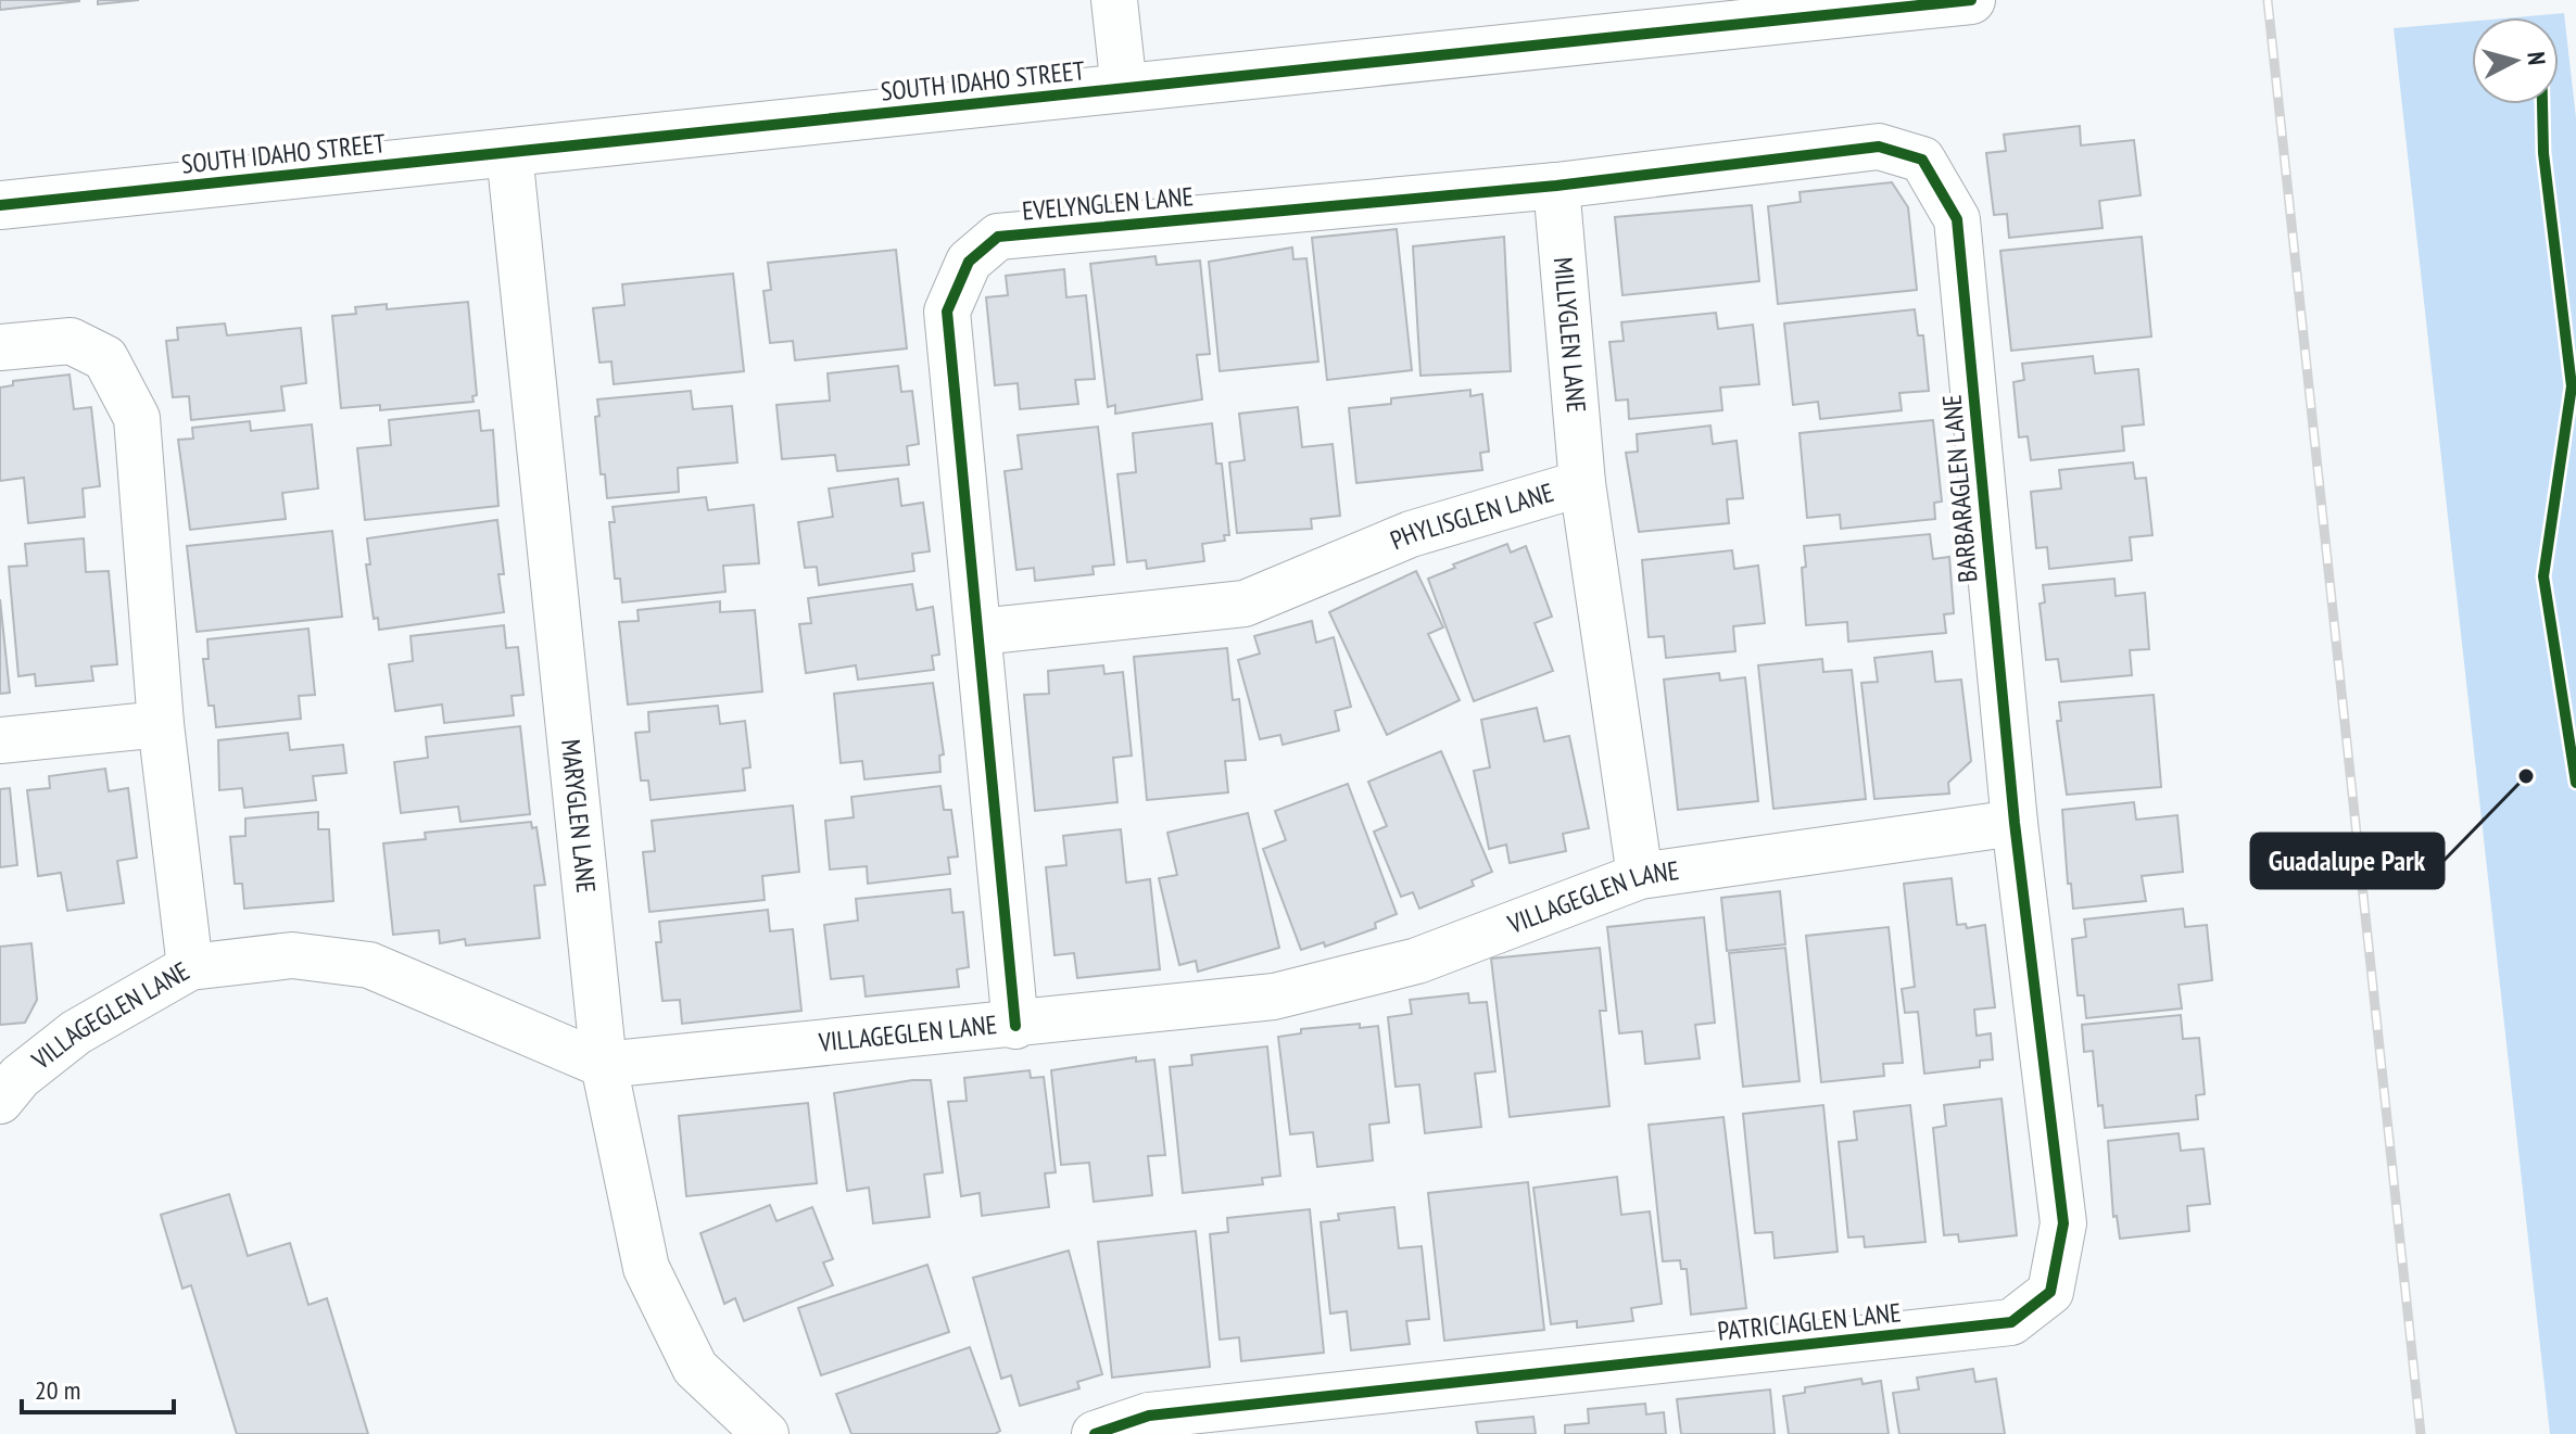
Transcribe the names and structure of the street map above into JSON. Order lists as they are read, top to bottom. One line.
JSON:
{"streets":{"street":["SOUTH IDAHO STREET","EVELYNGLEN LANE","MILLYGLEN LANE","BARBARAGLEN LANE","PHYLISGLEN LANE","MARYGLEN LANE","VILLAGEGLEN LANE","PATRICIAGLEN LANE"]},"crossings":[["SOUTH IDAHO STREET","MARYGLEN LANE"],["EVELYNGLEN LANE","MILLYGLEN LANE"],["EVELYNGLEN LANE","BARBARAGLEN LANE"],["EVELYNGLEN LANE","PHYLISGLEN LANE"],["EVELYNGLEN LANE","VILLAGEGLEN LANE"],["MILLYGLEN LANE","PHYLISGLEN LANE"],["BARBARAGLEN LANE","VILLAGEGLEN LANE"],["BARBARAGLEN LANE","PATRICIAGLEN LANE"],["PHYLISGLEN LANE","VILLAGEGLEN LANE"],["MARYGLEN LANE","VILLAGEGLEN LANE"],["VILLAGEGLEN LANE","PATRICIAGLEN LANE"]],"places":["Guadalupe Park"],"scale_bar":"20 m","north":"right"}
